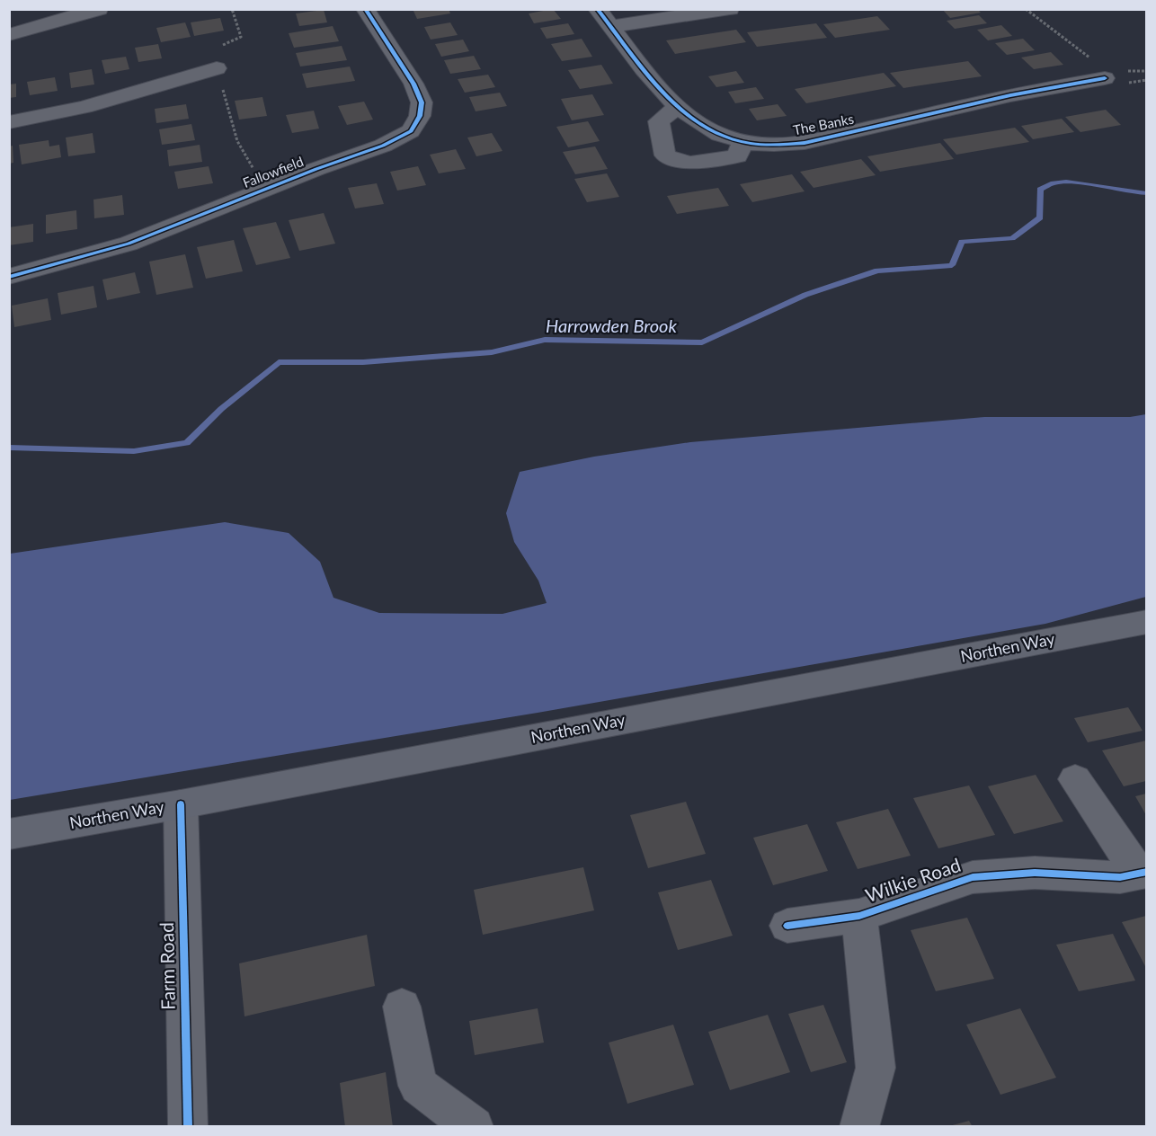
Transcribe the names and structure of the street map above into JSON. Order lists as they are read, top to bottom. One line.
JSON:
{"streets":{"main road":["Northen Way"],"street":["The Banks","Fallowfield","Wilkie Road","Farm Road"]},"crossings":[["Northen Way","Farm Road"]],"water":["Harrowden Brook"]}
